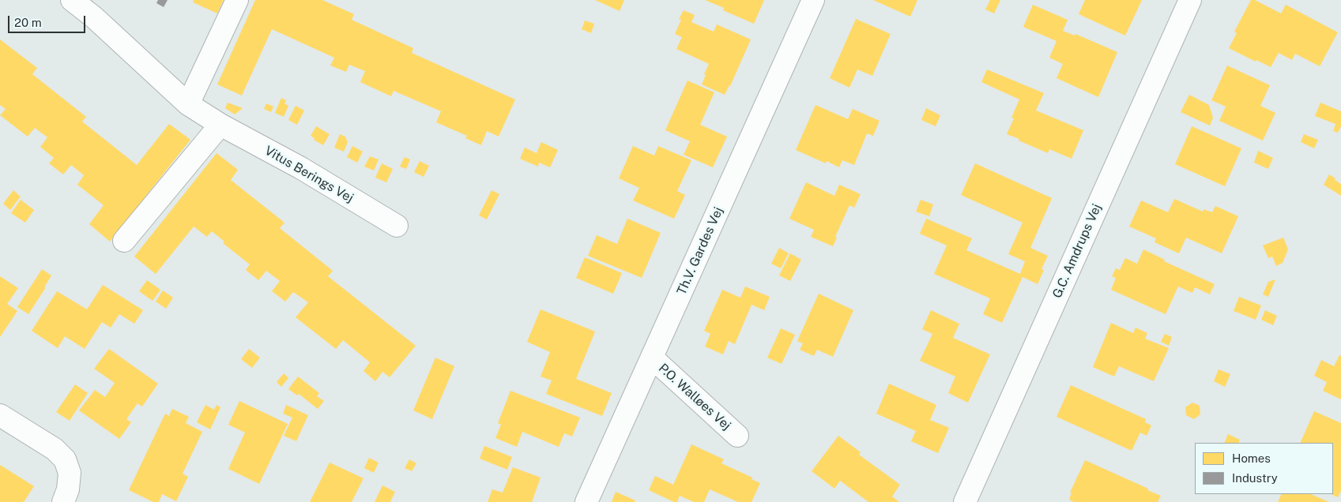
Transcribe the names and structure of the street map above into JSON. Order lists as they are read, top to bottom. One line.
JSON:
{"streets":{"street":["Vitus Berings Vej","Th.V. Gardes Vej","G.C. Amdrups Vej","P.O. Walløes Vej"]},"crossings":[["Th.V. Gardes Vej","P.O. Walløes Vej"]],"legend":["Homes","Industry"],"scale_bar":"20 m"}
